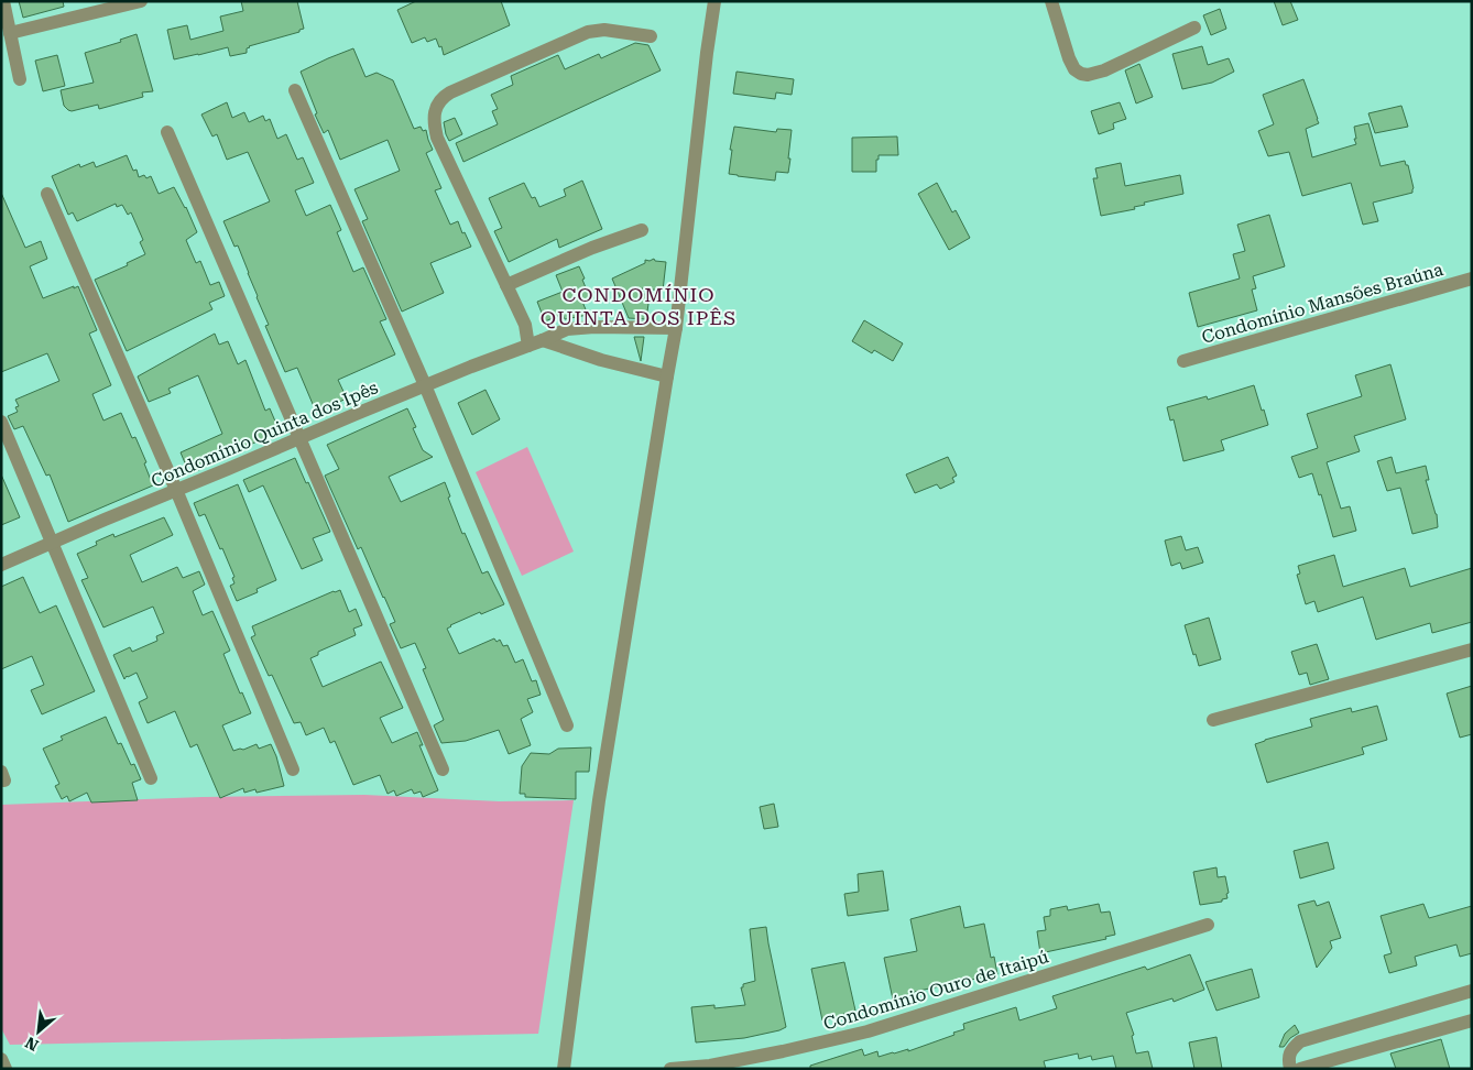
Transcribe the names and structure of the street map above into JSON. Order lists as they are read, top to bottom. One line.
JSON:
{"streets":{"street":["Condomínio Mansões Braúna","Condomínio Quinta dos Ipês","Condomínio Ouro de Itaipú"]},"districts":["CONDOMÍNIO QUINTA DOS IPÊS"],"north":"bottom left"}
